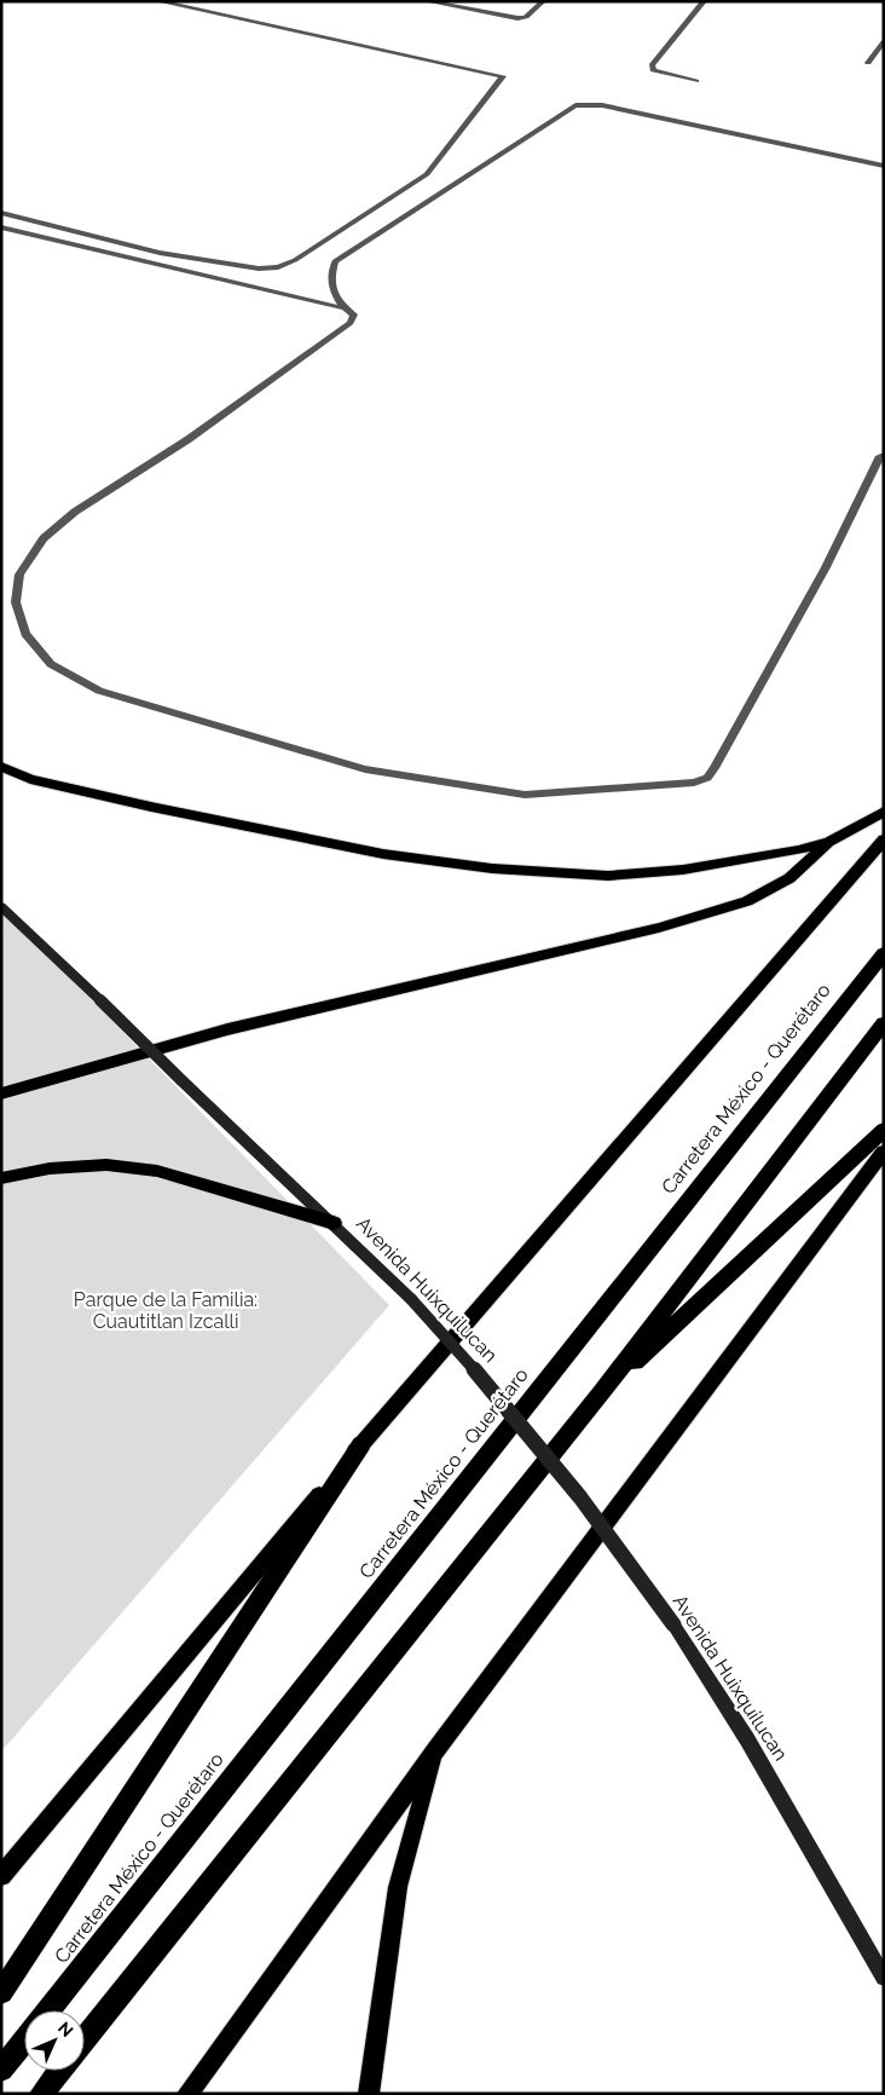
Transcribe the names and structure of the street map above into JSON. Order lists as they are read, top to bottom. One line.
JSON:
{"streets":{"highway":["Carretera México - Querétaro"],"main road":["Avenida Huixquilucan"]},"parks":["Parque de la Familia: Cuautitlan Izcalli"],"north":"top right"}
